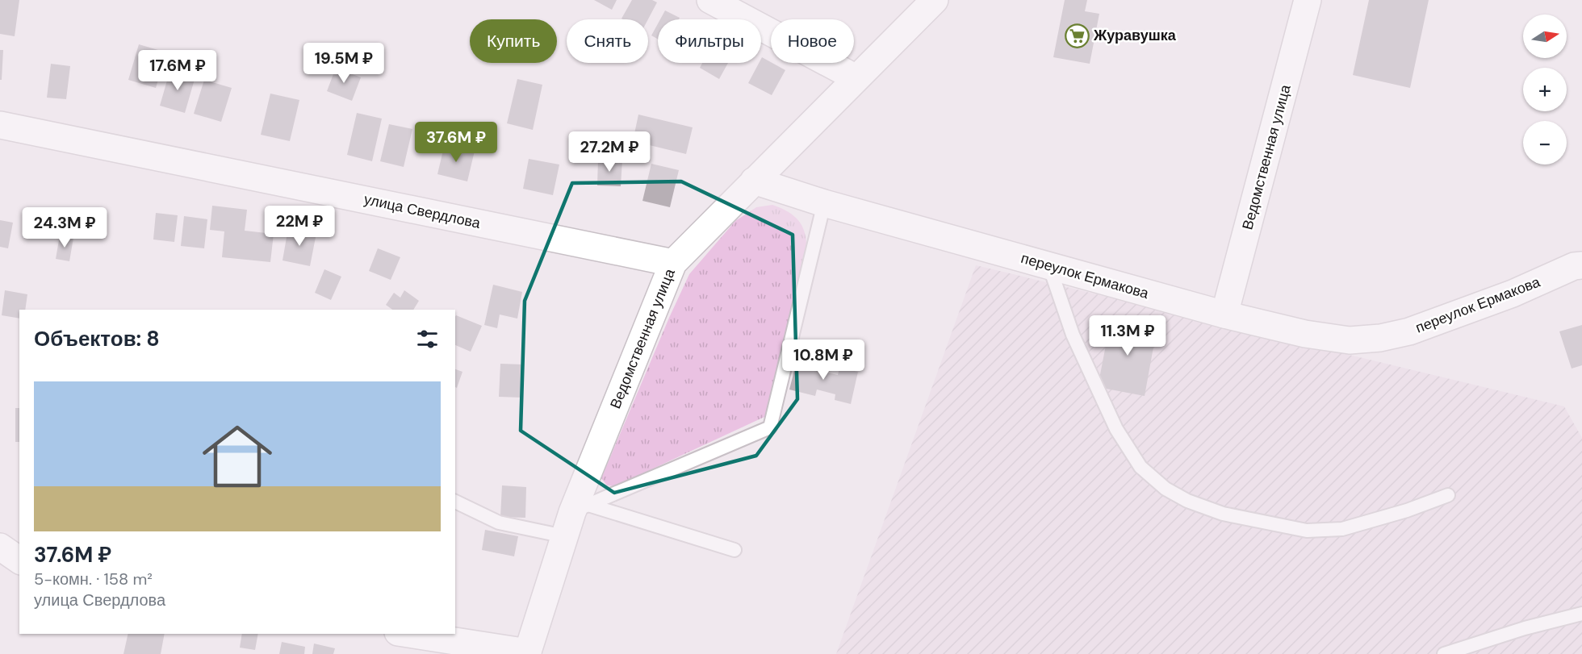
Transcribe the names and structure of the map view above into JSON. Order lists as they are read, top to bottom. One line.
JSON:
{"streets":{"street":["Ведомственная улица","улица Свердлова","переулок Ермакова"]},"crossings":[["Ведомственная улица","улица Свердлова"],["Ведомственная улица","переулок Ермакова"]],"places":{"supermarket":["Журавушка"]},"north":"right","page":{"map_buttons":["+","−"],"chip":["Купить","Снять","Фильтры","Новое"],"price":["19.5M ₽","17.6M ₽","37.6M ₽","27.2M ₽","22M ₽","24.3M ₽","11.3M ₽","10.8M ₽"],"heading":"Объектов: 8","list":[{"name":"37.6M ₽","note":"5-комн. · 158 m² · улица Свердлова"}]}}
